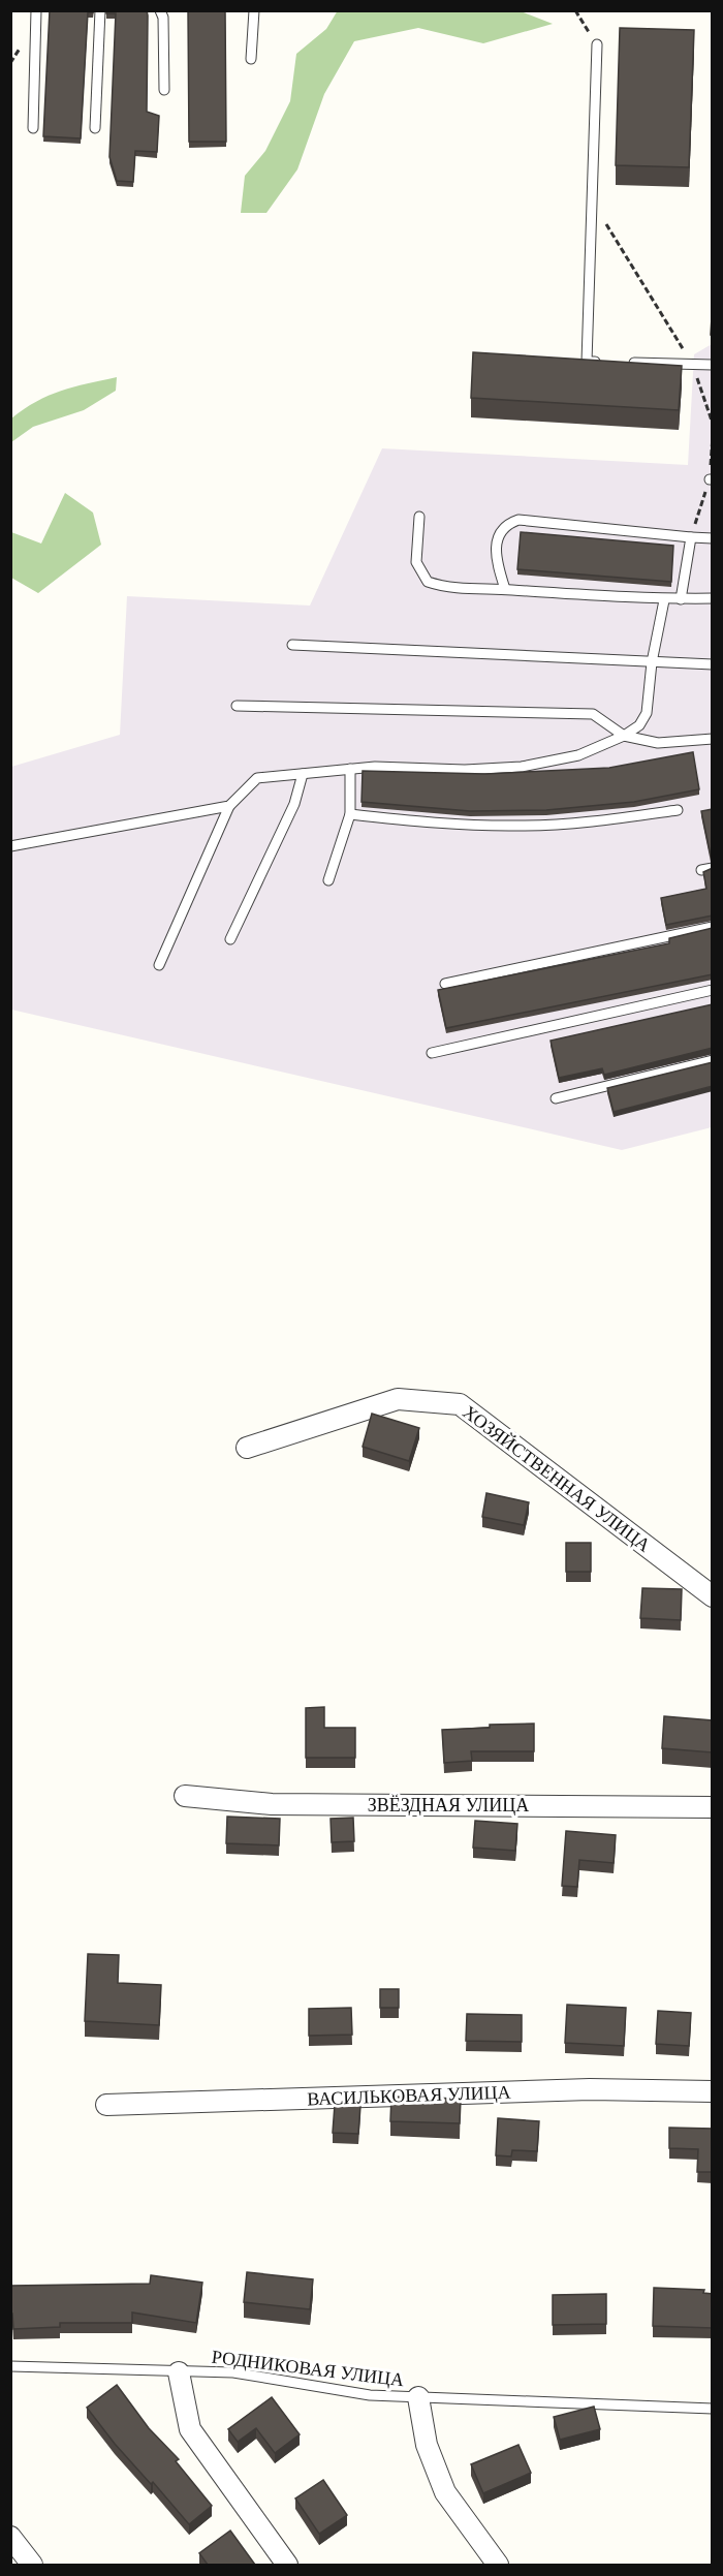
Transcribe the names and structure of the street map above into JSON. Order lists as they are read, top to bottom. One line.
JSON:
{"streets":{"street":["ХОЗЯЙСТВЕННАЯ УЛИЦА","ЗВЁЗДНАЯ УЛИЦА","ВАСИЛЬКОВАЯ УЛИЦА"],"lane":["РОДНИКОВАЯ УЛИЦА"]}}
